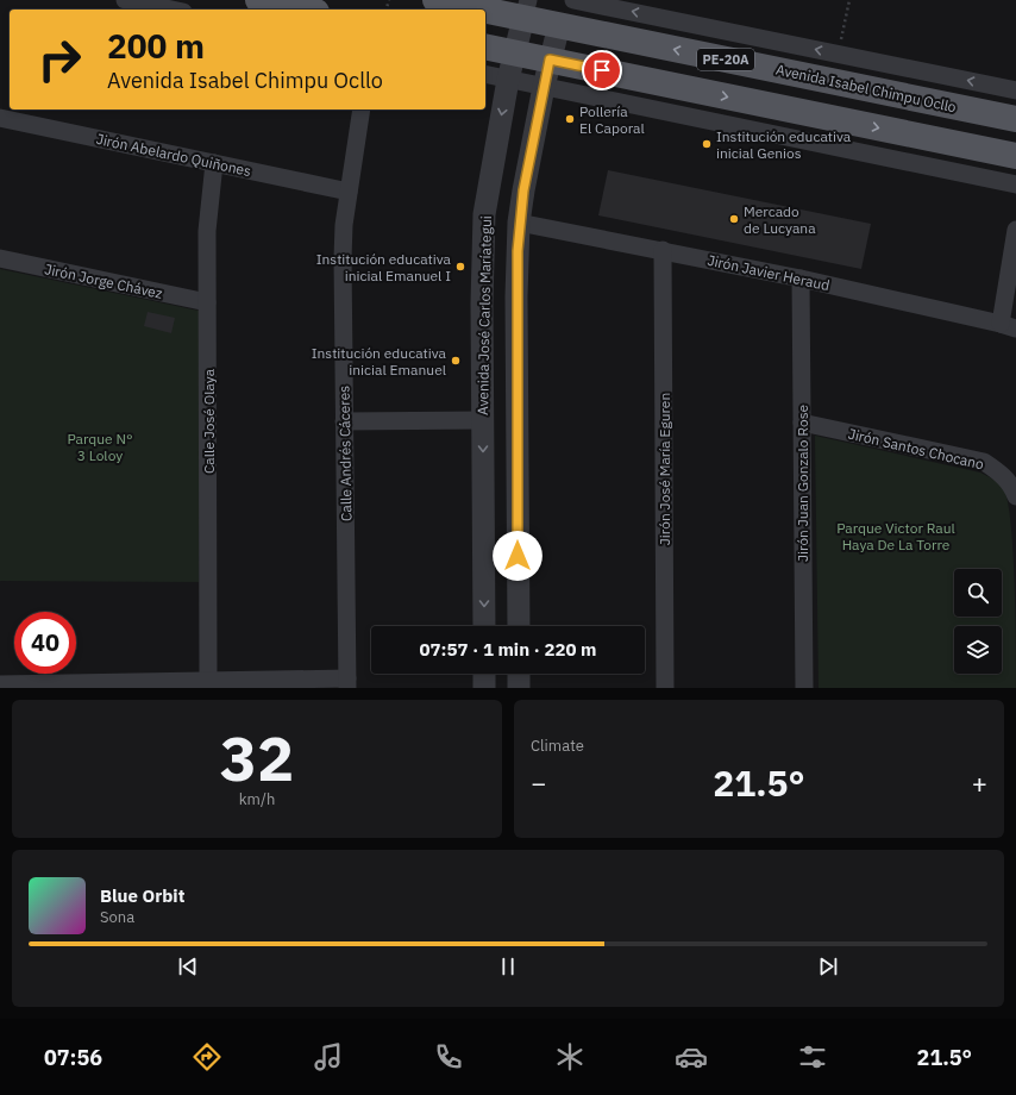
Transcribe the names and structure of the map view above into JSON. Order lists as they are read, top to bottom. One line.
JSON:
{"streets":{"main road":["PE-20A","Avenida Isabel Chimpu Ocllo"],"street":["Jirón Abelardo Quiñones","Jirón Javier Heraud","Jirón Jorge Chávez","Avenida José Carlos Maríategui","Calle José Olaya","Jirón Santos Chocano","Calle Andrés Cáceres","Jirón José María Eguren","Jirón Juan Gonzalo Rose"]},"crossings":[["PE-20A","Avenida José Carlos Maríategui"],["Avenida Isabel Chimpu Ocllo","Avenida José Carlos Maríategui"],["Jirón Abelardo Quiñones","Calle José Olaya"],["Jirón Abelardo Quiñones","Calle Andrés Cáceres"],["Jirón Javier Heraud","Jirón José María Eguren"],["Jirón Javier Heraud","Jirón Juan Gonzalo Rose"],["Jirón Jorge Chávez","Calle José Olaya"],["Jirón Santos Chocano","Jirón Juan Gonzalo Rose"]],"parks":["Parque N° 3 Loloy","Parque Victor Raul Haya De La Torre"],"places":["Pollería El Caporal","Institución educativa inicial Genios","Mercado de Lucyana","Institución educativa inicial Emanuel I","Institución educativa inicial Emanuel"],"page":{"turn":["200 m","Avenida Isabel Chimpu Ocllo"],"limit":"40","trip":"07:57 · 1 min · 220 m","tile":[["32","km/h"],"Climate"],"heat":["−","21.5°","+"],"song":["Blue Orbit","Sona"],"tabs":["07:56","21.5°"]}}
